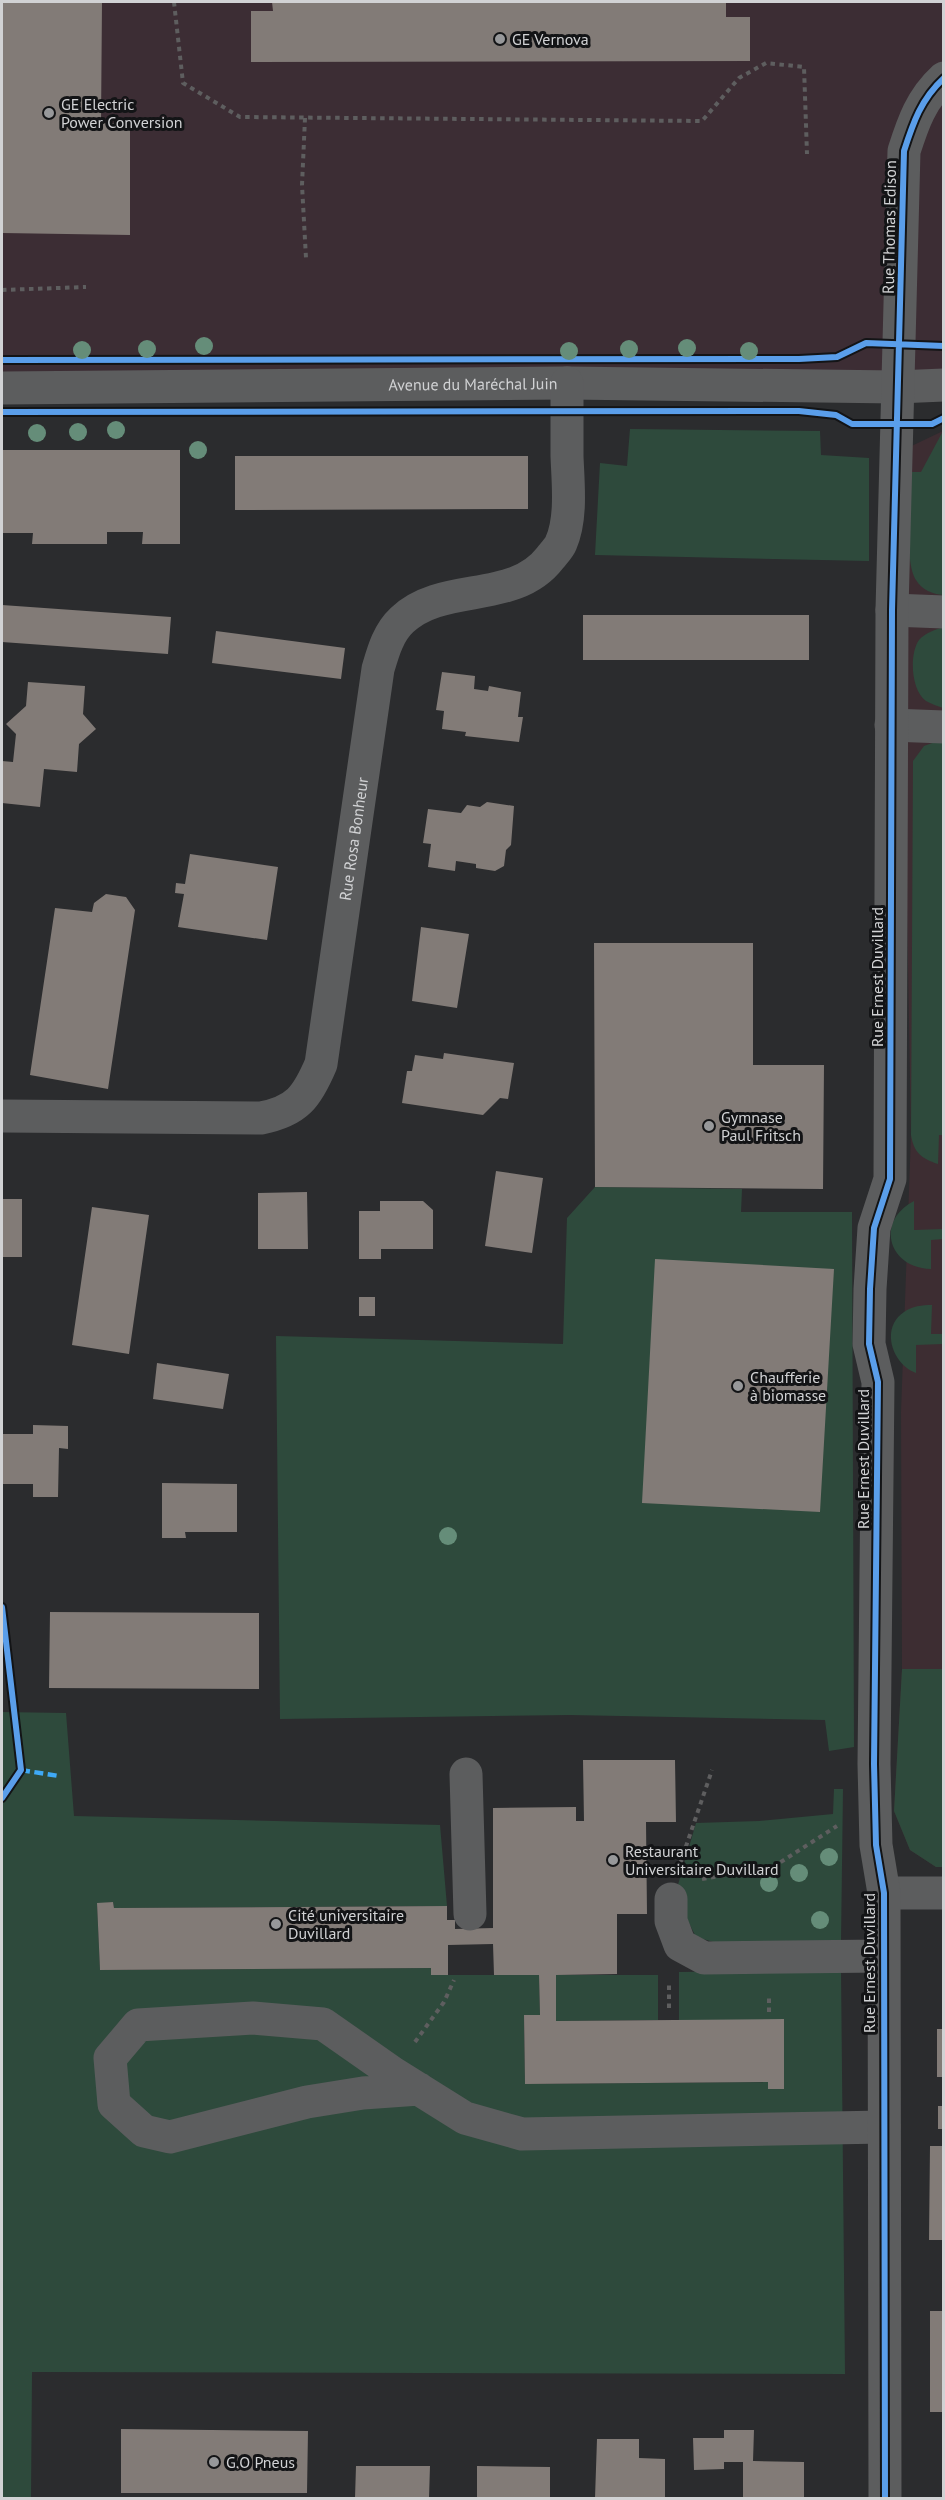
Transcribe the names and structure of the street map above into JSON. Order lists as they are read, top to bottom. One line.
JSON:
{"streets":{"street":["Rue Thomas Edison","Avenue du Maréchal Juin","Rue Rosa Bonheur","Rue Ernest Duvillard"]},"crossings":[["Rue Thomas Edison","Avenue du Maréchal Juin"],["Rue Thomas Edison","Rue Ernest Duvillard"],["Avenue du Maréchal Juin","Rue Rosa Bonheur"],["Avenue du Maréchal Juin","Rue Ernest Duvillard"]],"places":["GE Vernova","GE Electric Power Conversion","Gymnase Paul Fritsch","Chaufferie à biomasse","Restaurant Universitaire Duvillard","Cité universitaire Duvillard","G.O Pneus"]}
